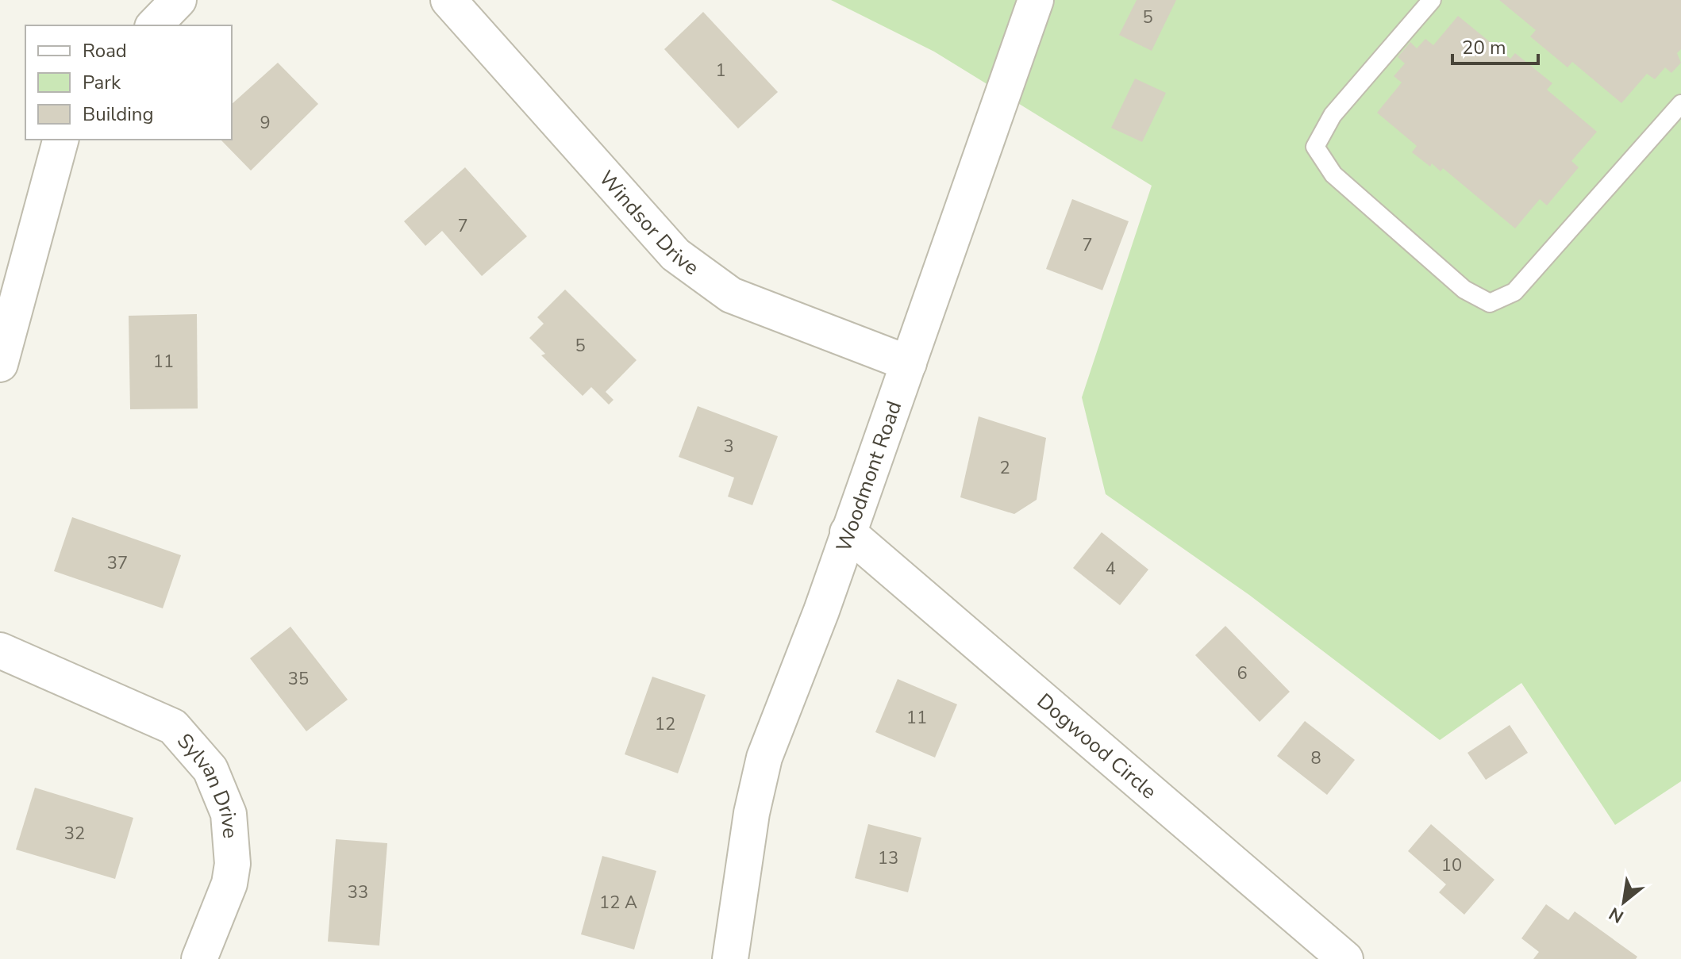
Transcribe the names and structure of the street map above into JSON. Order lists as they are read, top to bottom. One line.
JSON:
{"streets":{"street":["Windsor Drive","Woodmont Road","Dogwood Circle","Sylvan Drive"]},"crossings":[["Windsor Drive","Woodmont Road"],["Woodmont Road","Dogwood Circle"]],"house_numbers":["5","1","9","7","7","5","11","3","2","37","4","6","35","11","12","8","32","13","10","33","12 A"],"legend":["Road","Park","Building"],"scale_bar":"20 m","north":"bottom left"}
